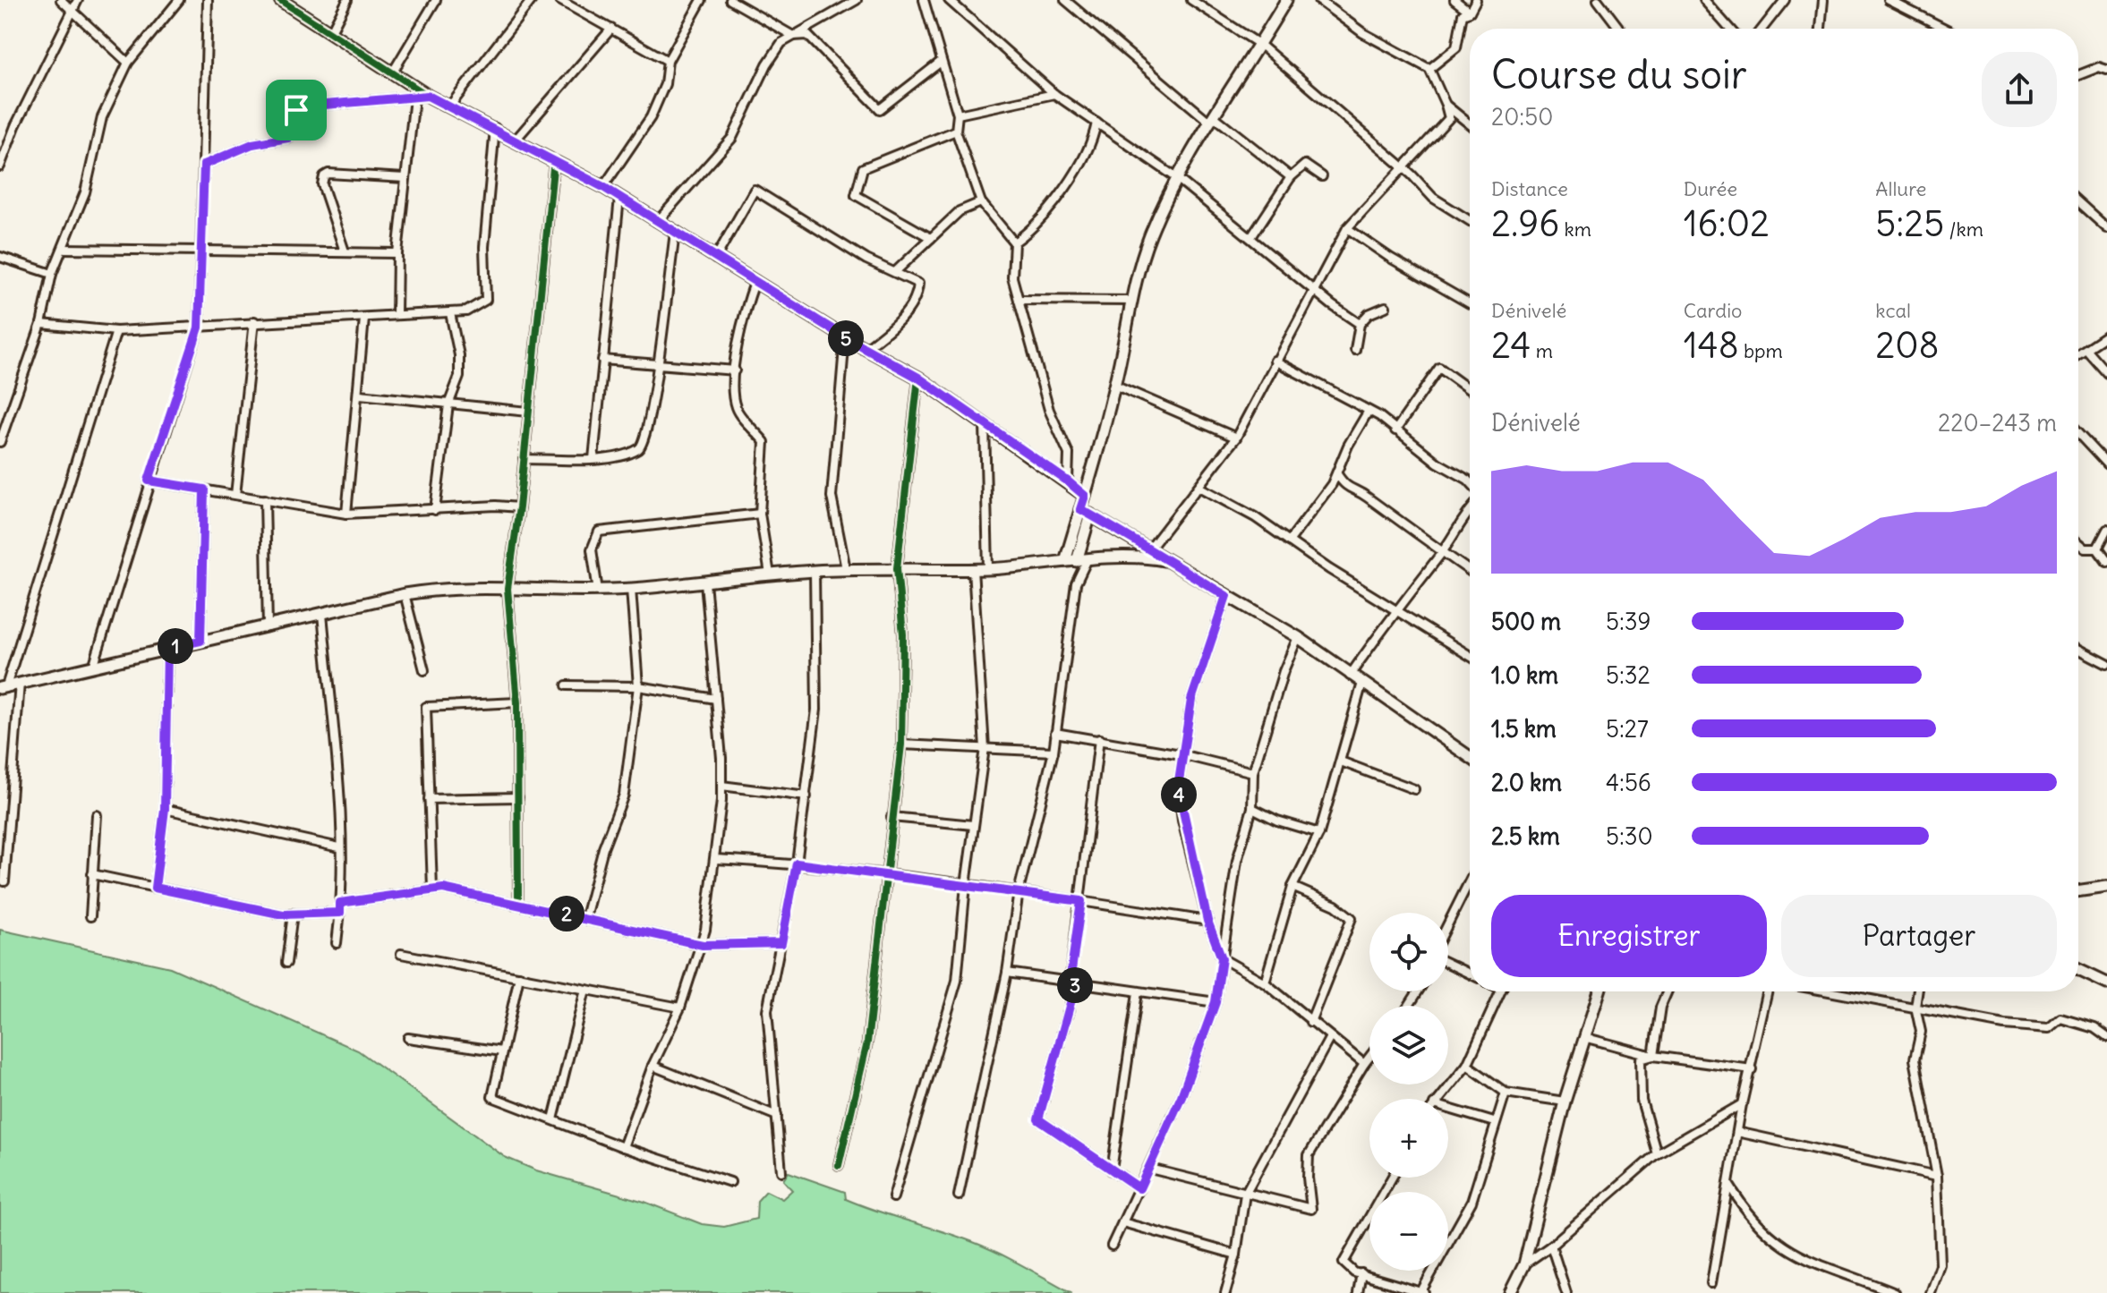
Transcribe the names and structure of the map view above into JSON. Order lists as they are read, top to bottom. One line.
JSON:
{"page":{"heading":["Course du soir","20:50"],"stats":[["Distance","2.96 km"],["Durée","16:02"],["Allure","5:25 /km"],["Dénivelé","24 m"],["Cardio","148 bpm"],["kcal","208"]],"pins":["5","1","4","2","3"],"chart":["Dénivelé","220–243 m"],"list":[{"name":"500 m","note":"5:39"},{"name":"1.0 km","note":"5:32"},{"name":"1.5 km","note":"5:27"},{"name":"2.0 km","note":"4:56"},{"name":"2.5 km","note":"5:30"}],"buttons":["Enregistrer","Partager"],"map_buttons":["+","−"]}}
